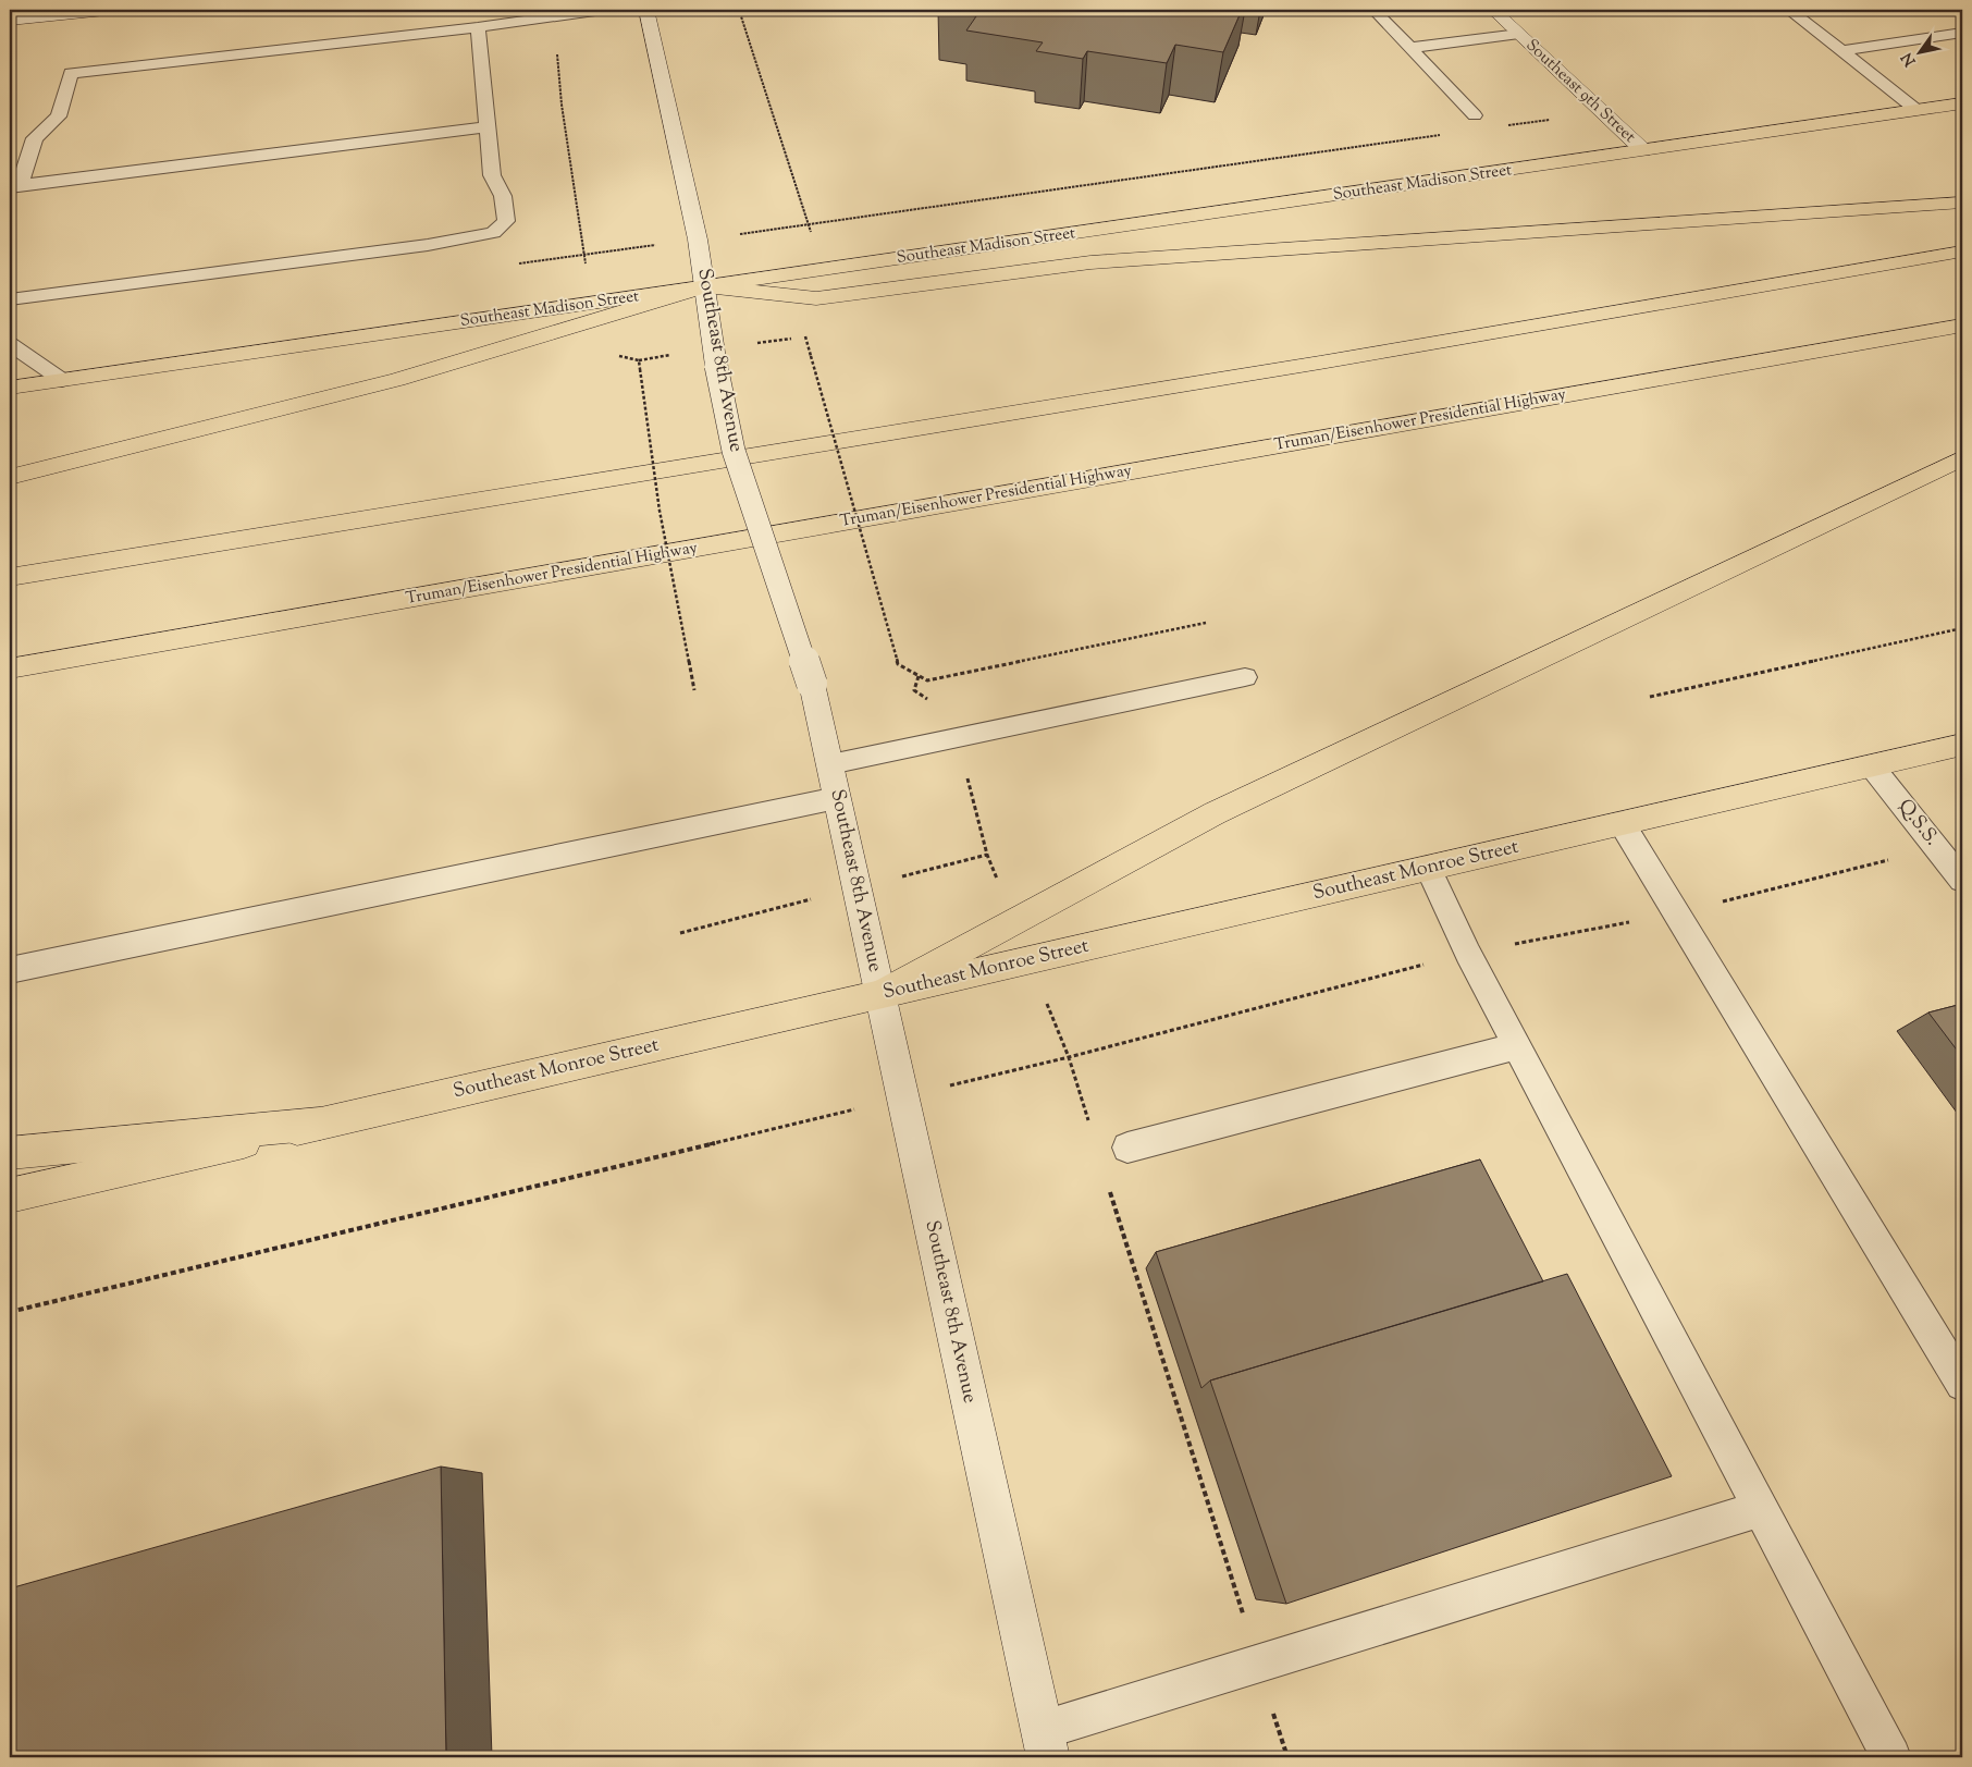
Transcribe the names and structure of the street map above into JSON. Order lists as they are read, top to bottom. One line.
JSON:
{"streets":{"main road":["Southeast 9th Street","Southeast Madison Street","Southeast 8th Avenue","Truman/Eisenhower Presidential Highway","Southeast Monroe Street"],"lane":["Q.S.S."]},"crossings":[["Southeast 9th Street","Southeast Madison Street"],["Southeast Madison Street","Southeast 8th Avenue"],["Southeast 8th Avenue","Southeast Monroe Street"],["Q.S.S.","Southeast Monroe Street"]],"north":"bottom left"}
